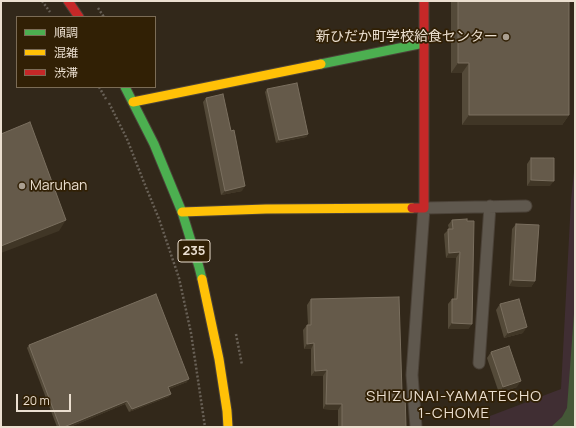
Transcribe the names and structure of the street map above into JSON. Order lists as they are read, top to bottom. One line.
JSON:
{"streets":{"main road":["235"]},"districts":["SHIZUNAI-YAMATECHO 1-CHOME"],"places":["新ひだか町学校給食センター","Maruhan"],"legend":["順調","混雑","渋滞"],"scale_bar":"20 m"}
